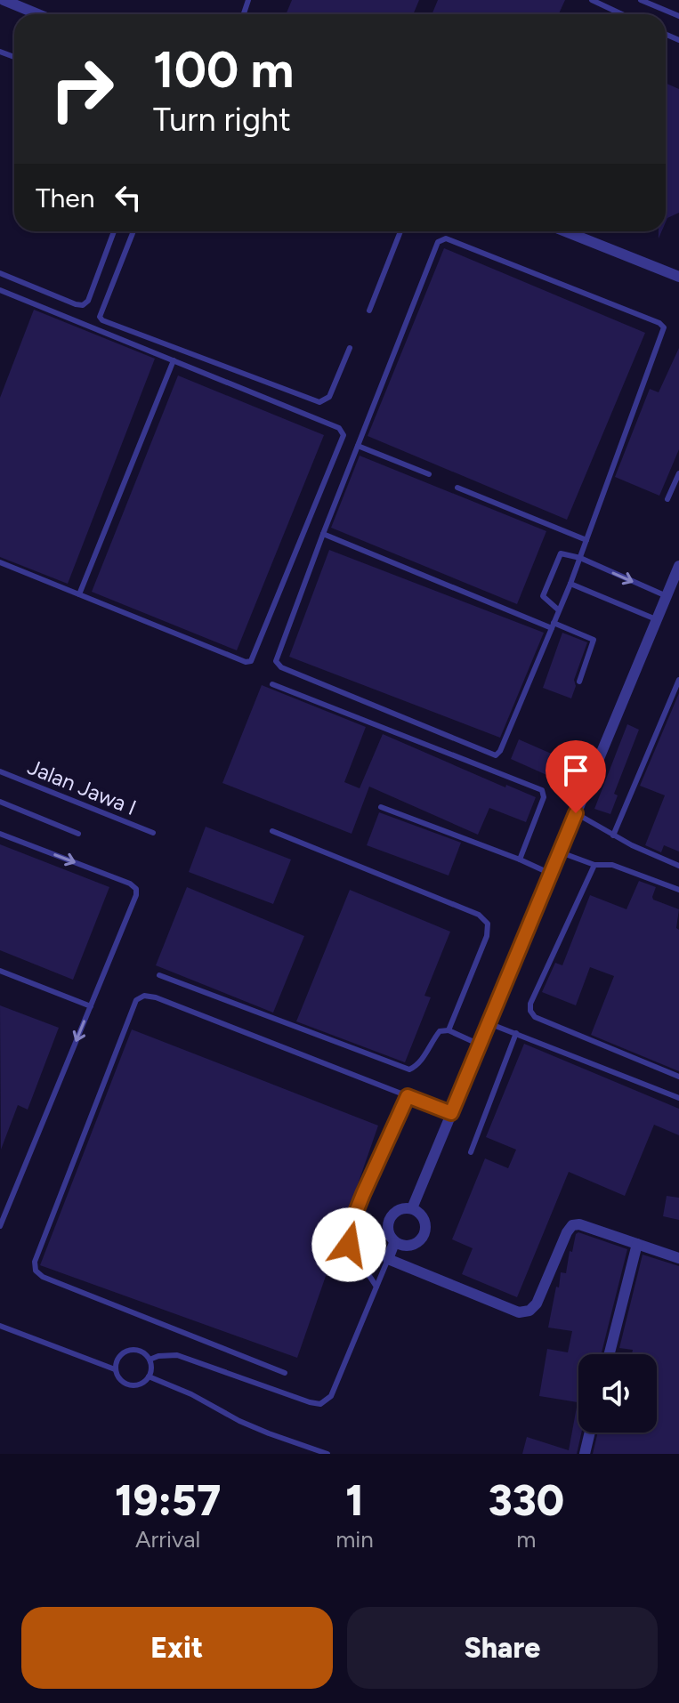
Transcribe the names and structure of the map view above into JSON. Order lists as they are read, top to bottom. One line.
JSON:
{"streets":{"lane":["Jalan Jawa I"]},"page":{"turn":["100 m","Turn right"],"then":"Then","eta":["19:57","Arrival","1","min","330","m"],"buttons":["Exit","Share"]}}
